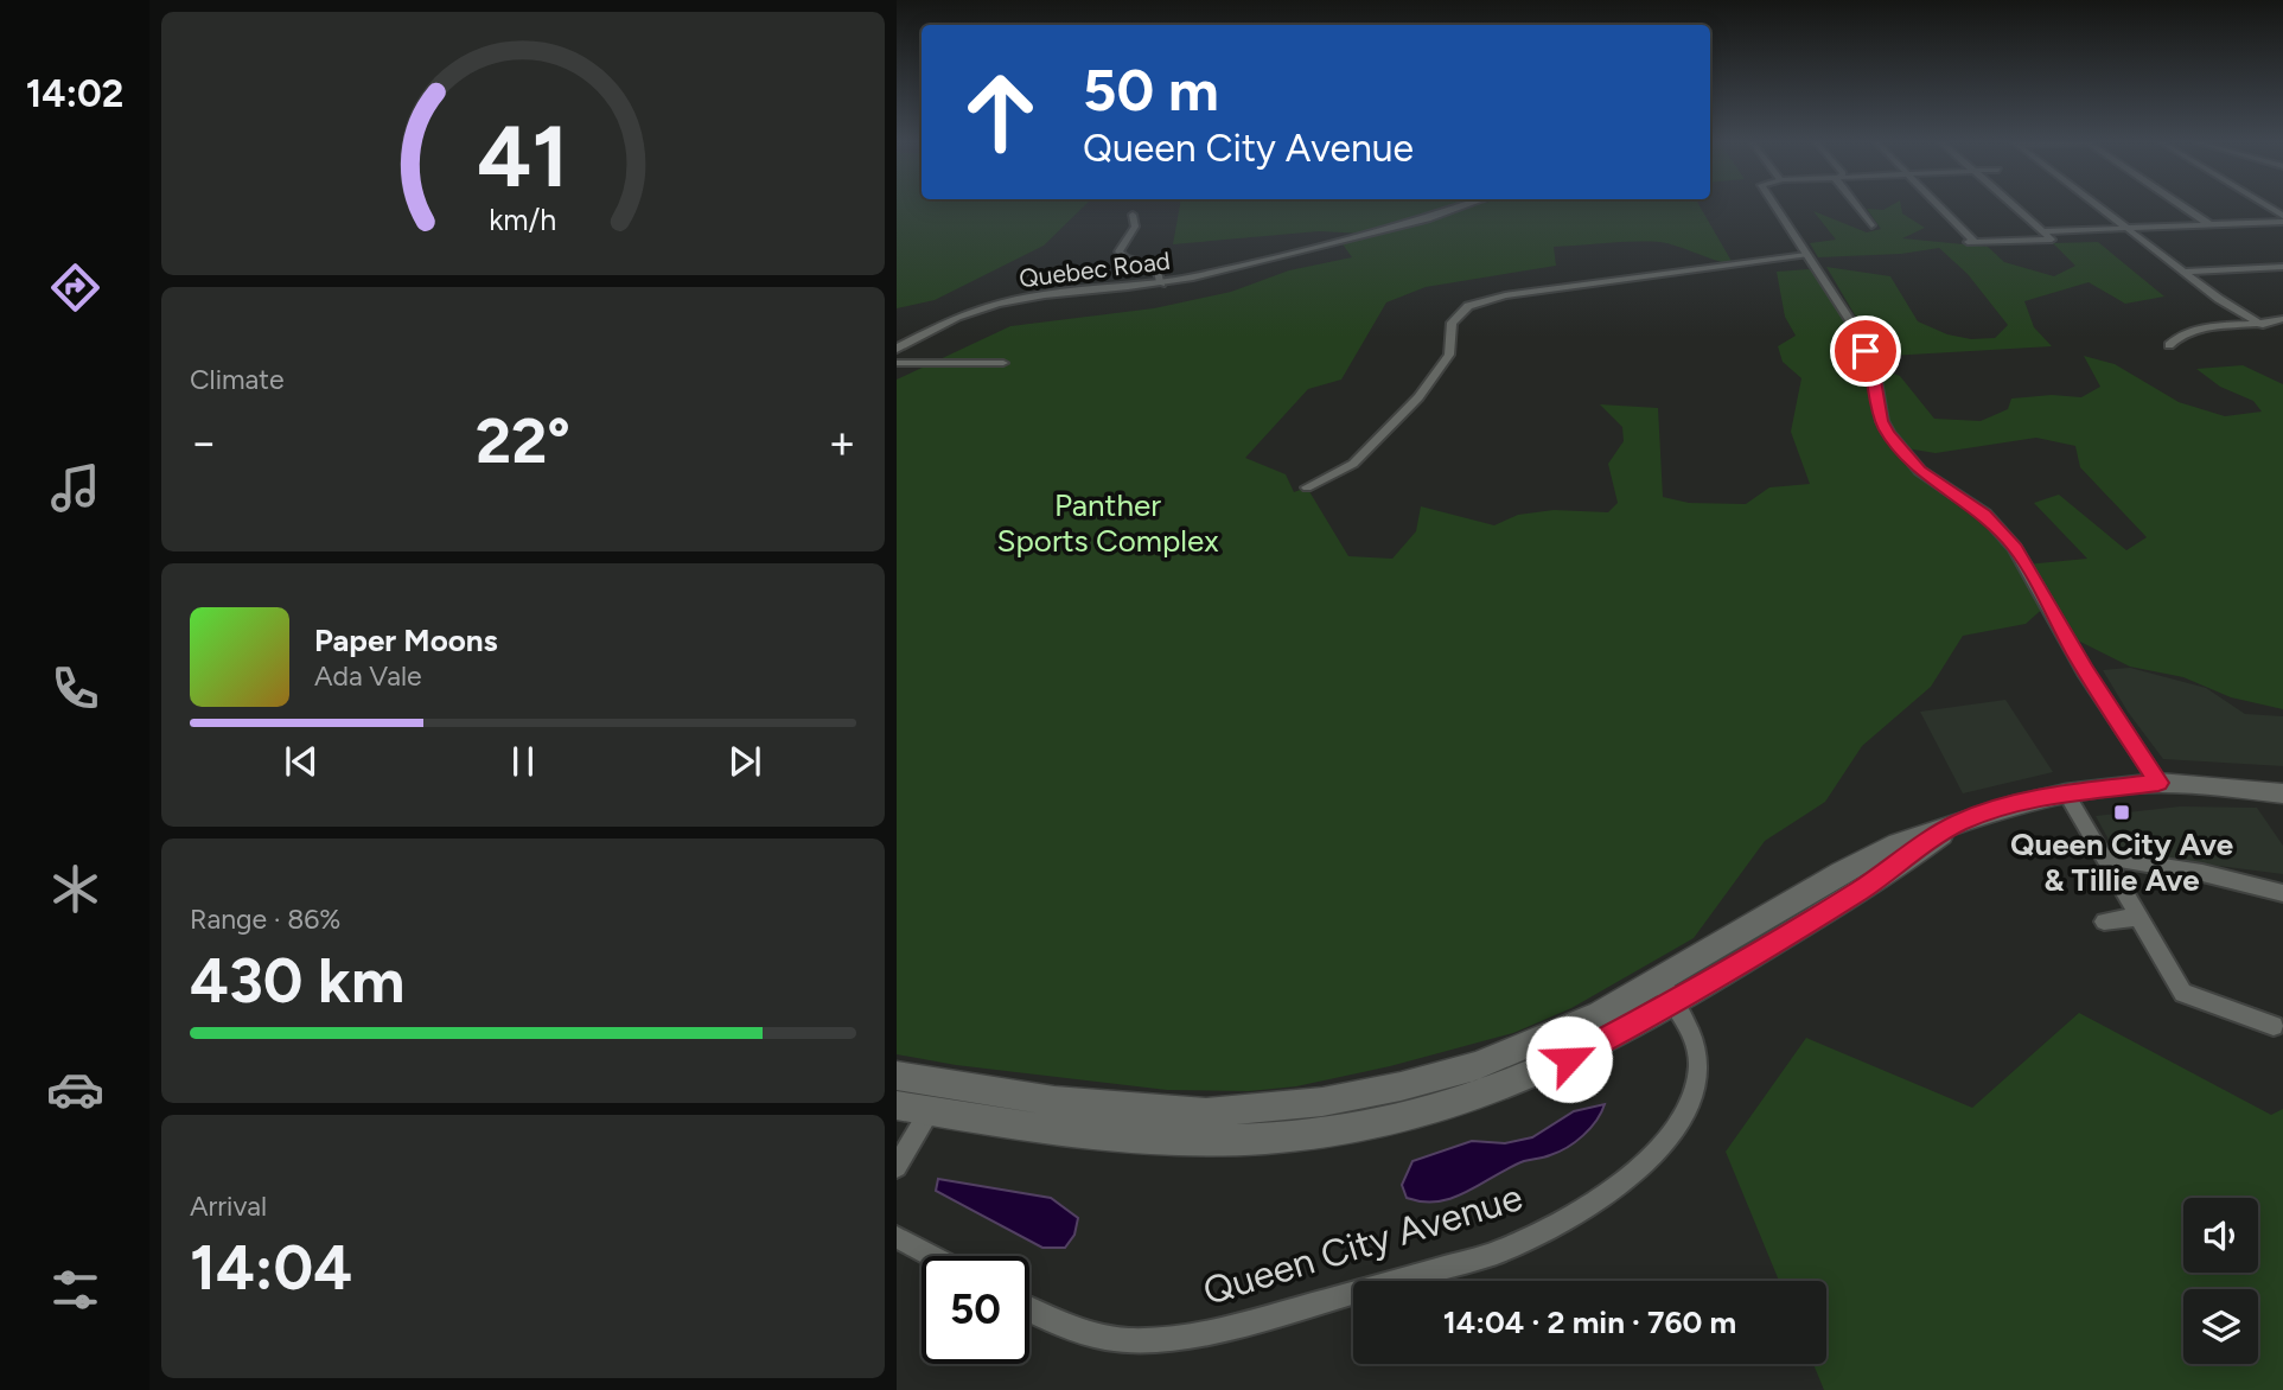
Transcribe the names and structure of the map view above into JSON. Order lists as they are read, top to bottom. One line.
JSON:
{"streets":{"street":["Quebec Road","Queen City Avenue"]},"parks":["Panther Sports Complex"],"places":{"transit":["Queen City Ave & Tillie Ave"]},"page":{"tabs":"14:02","turn":["50 m","Queen City Avenue"],"tile":["Climate",["Range · 86%","430 km"],["Arrival","14:04"]],"heat":["−","22°","+"],"song":["Paper Moons","Ada Vale"],"limit":"50","trip":"14:04 · 2 min · 760 m","gauge":["41","km/h"]}}
